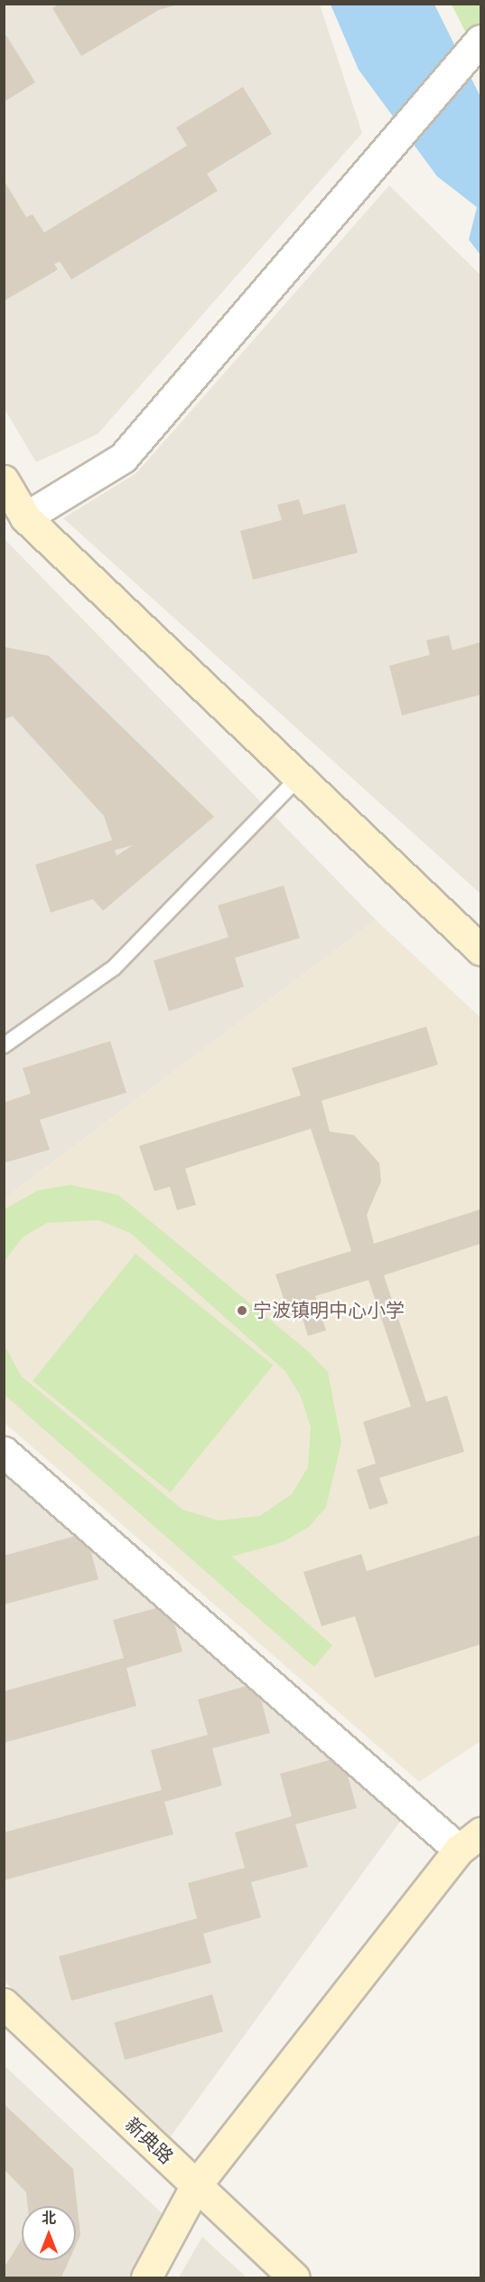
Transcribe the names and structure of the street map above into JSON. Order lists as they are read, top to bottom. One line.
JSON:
{"streets":{"street":["新典路"]},"places":["宁波镇明中心小学"],"north":"top"}
